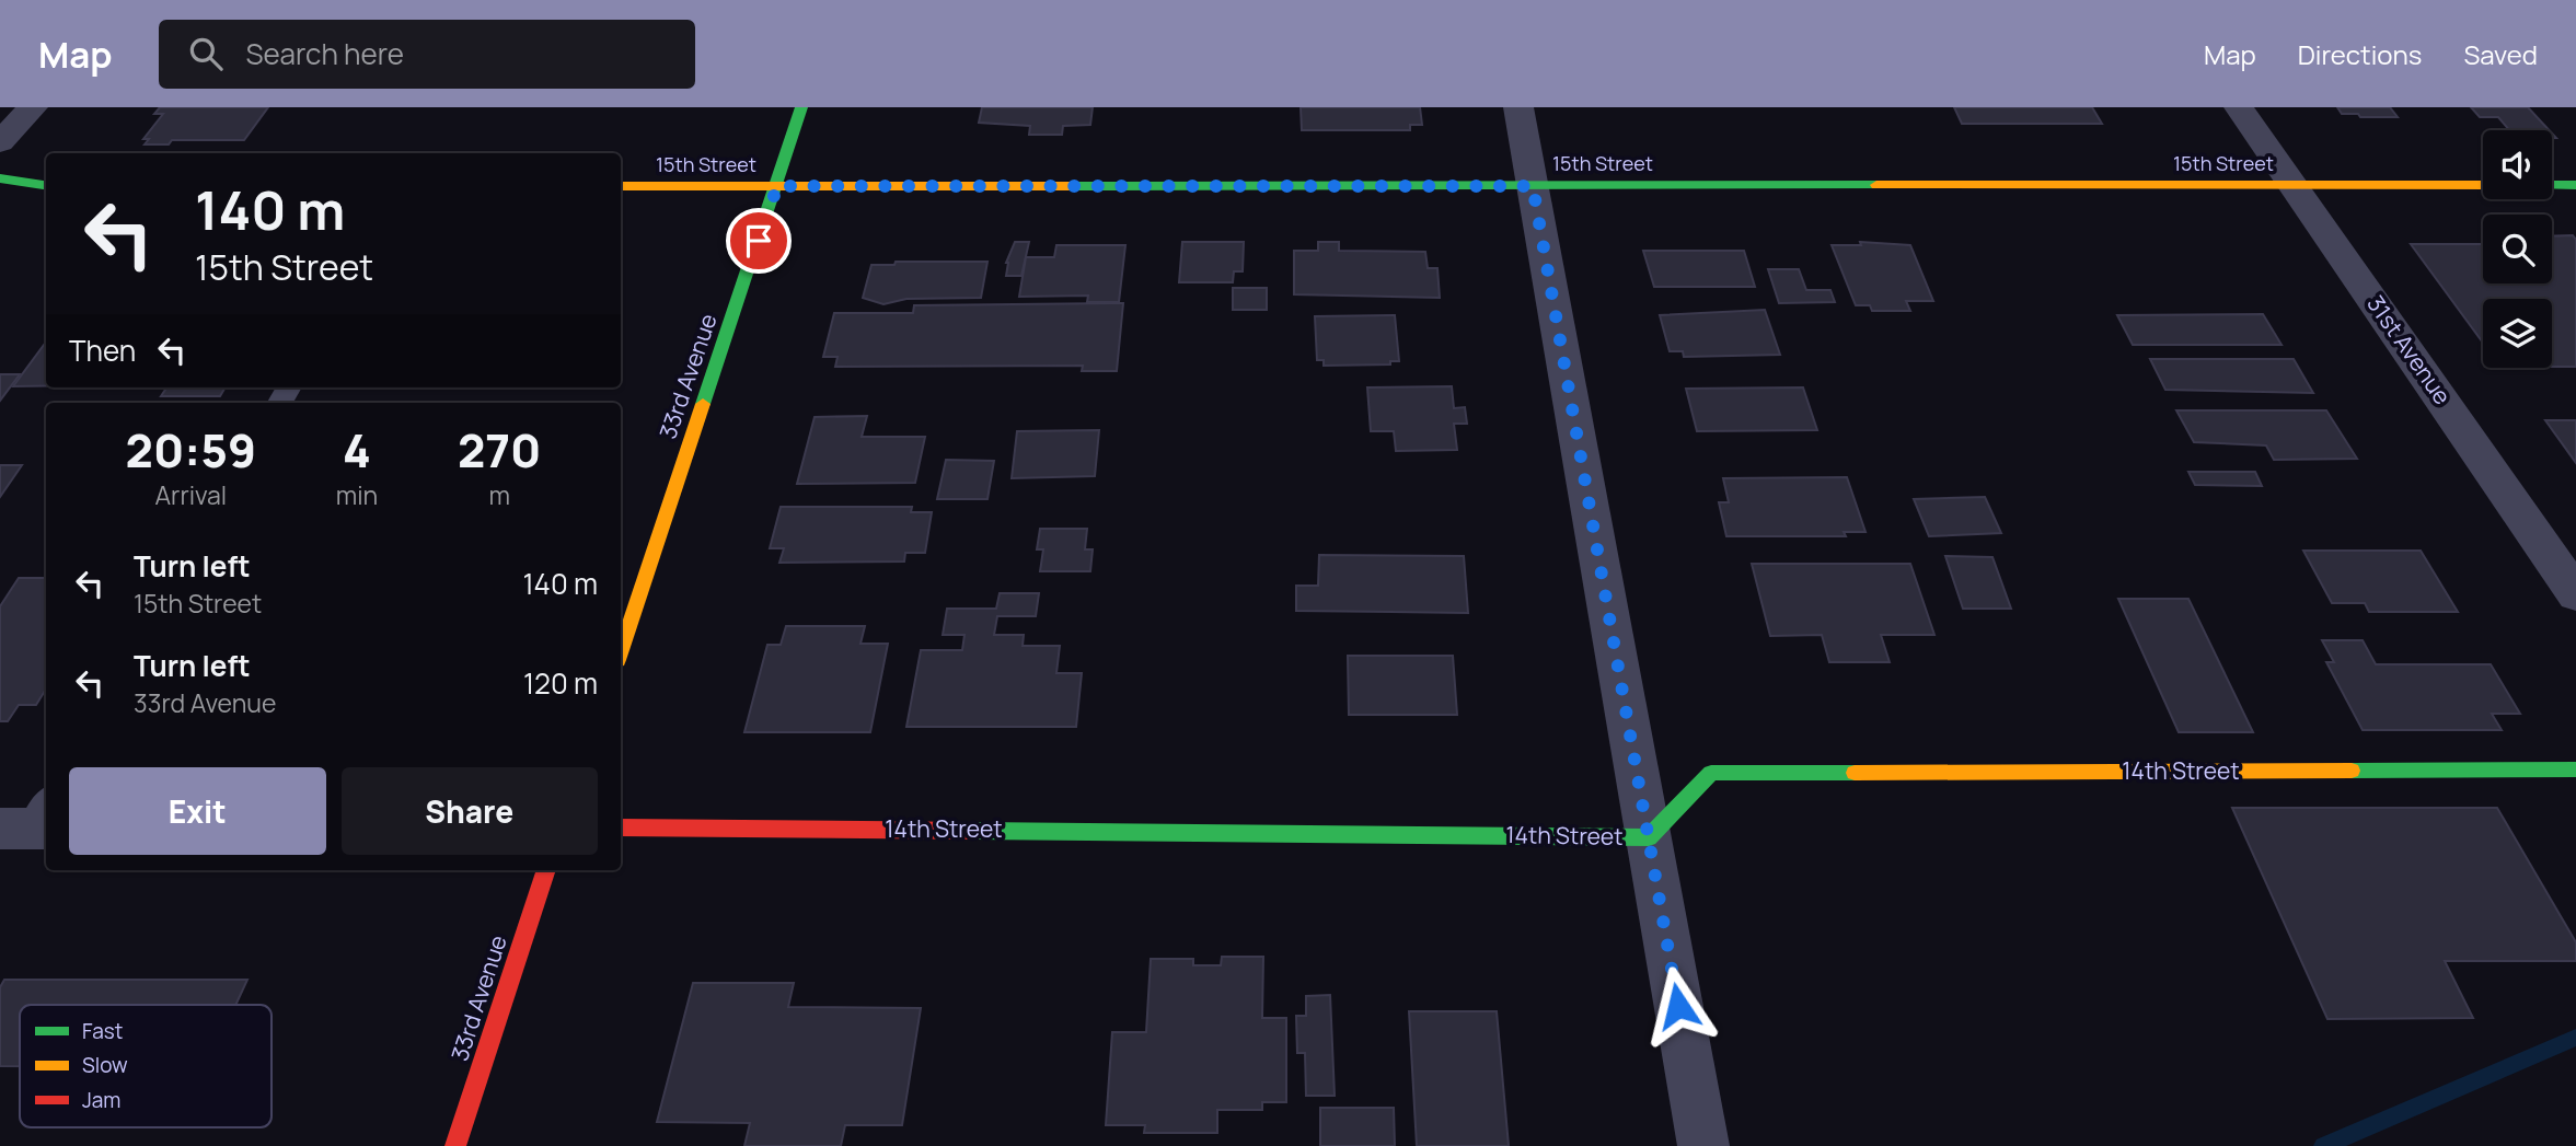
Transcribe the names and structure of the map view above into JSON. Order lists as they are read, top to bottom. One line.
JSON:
{"streets":{"street":["15th Street","31st Avenue","33rd Avenue","14th Street"]},"crossings":[["15th Street","31st Avenue"],["15th Street","33rd Avenue"]],"legend":["Fast","Slow","Jam"],"page":{"header":"Map","search":"Search here","nav":["Map","Directions","Saved"],"turn":["140 m","15th Street"],"then":"Then","eta":["20:59","Arrival","4","min","270","m"],"list":[{"name":"Turn left","note":"15th Street","value":"140 m"},{"name":"Turn left","note":"33rd Avenue","value":"120 m"}],"buttons":["Exit","Share"]}}
